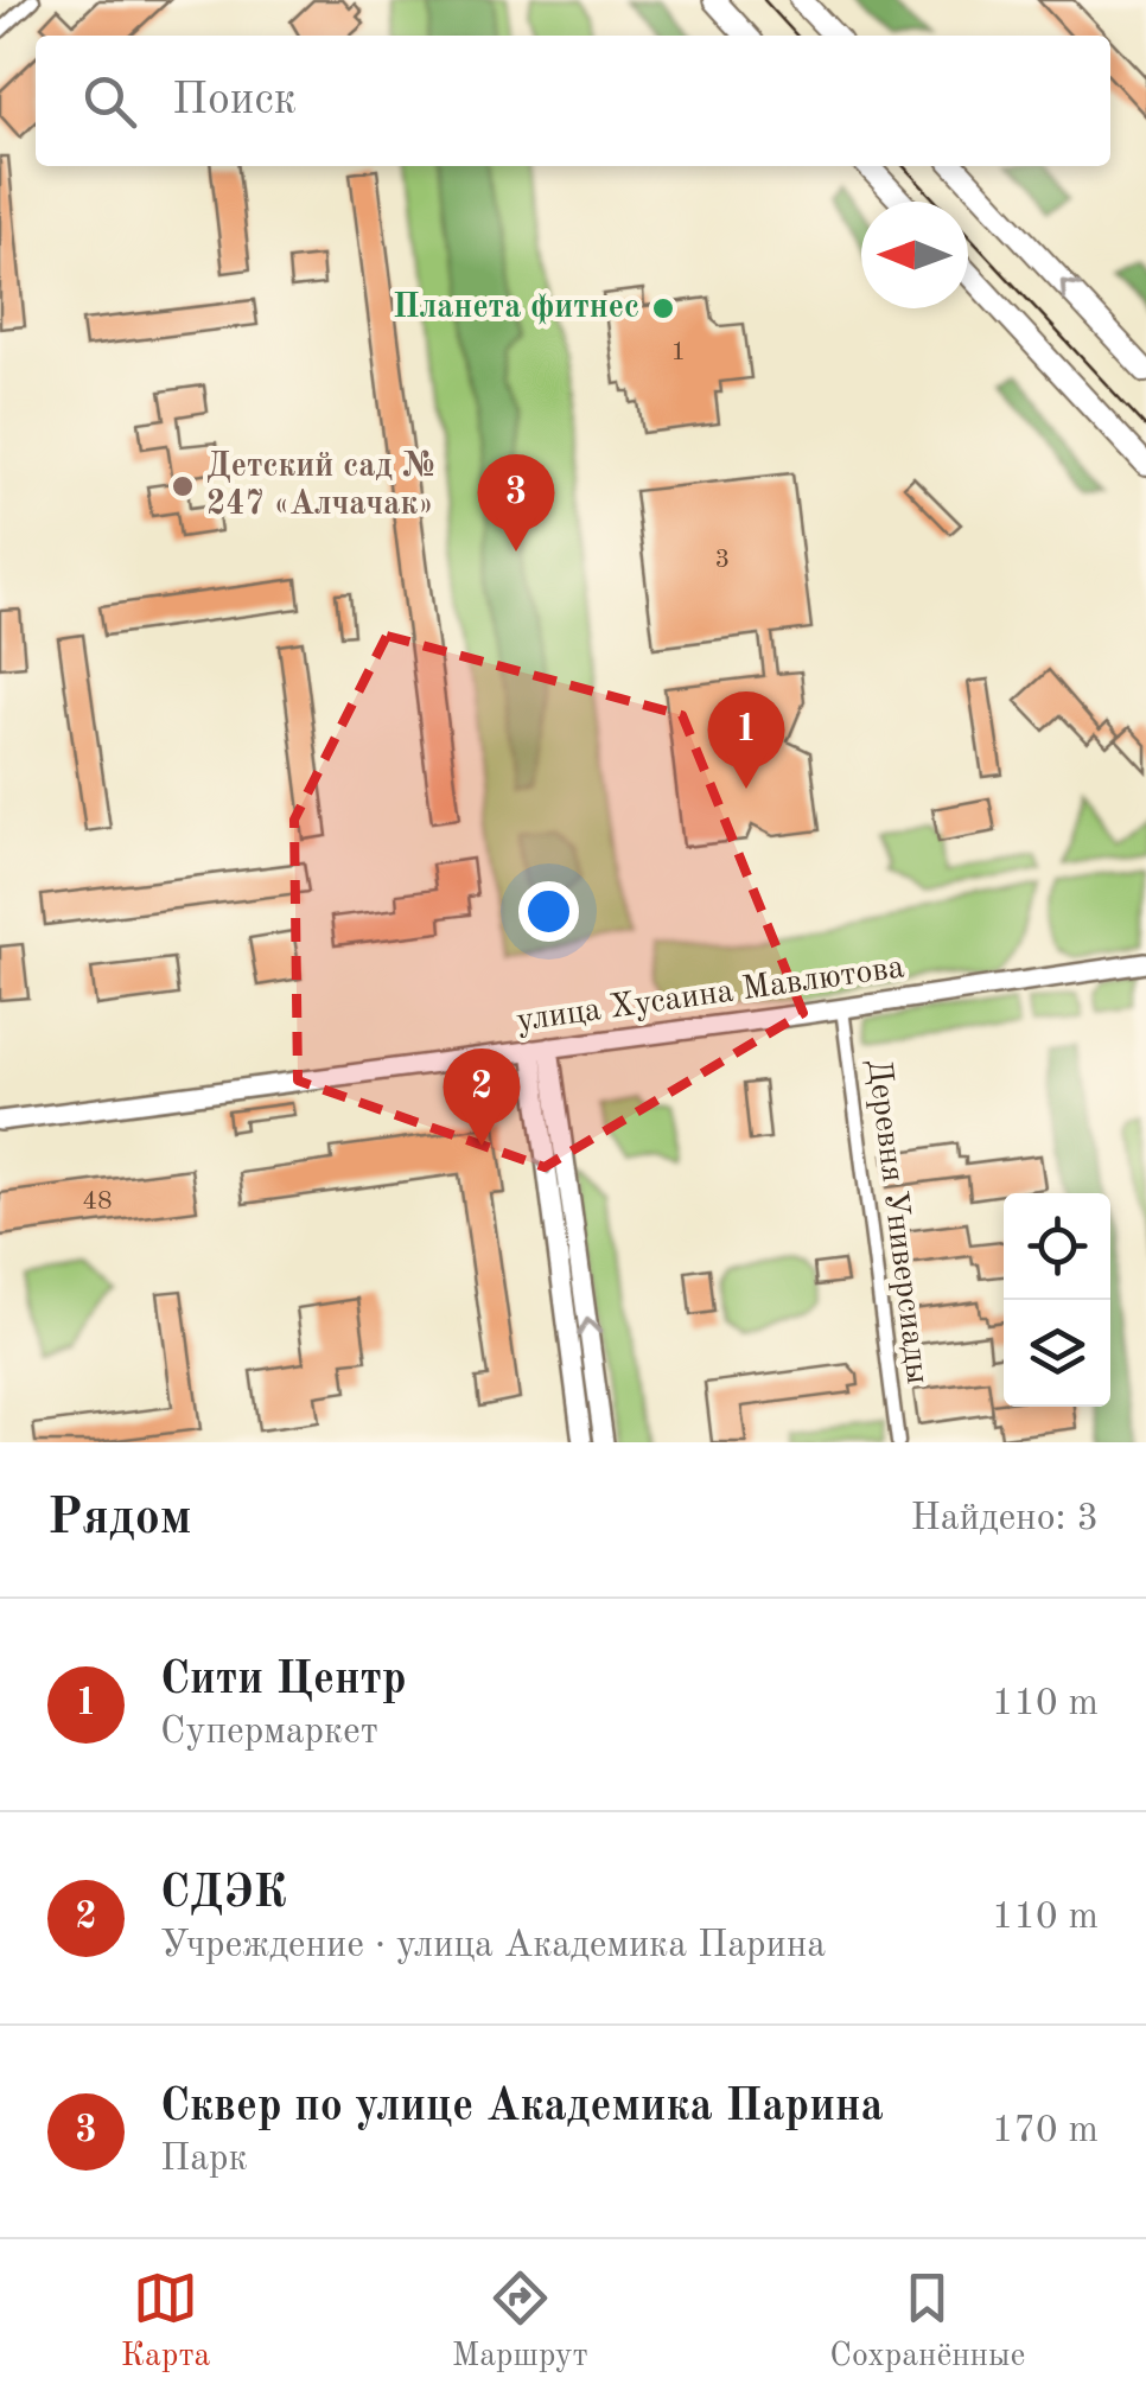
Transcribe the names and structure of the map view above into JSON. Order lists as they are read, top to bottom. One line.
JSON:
{"streets":{"street":["улица Хусаина Мавлютова","Деревня Универсиады"]},"crossings":[["улица Хусаина Мавлютова","Деревня Универсиады"]],"places":["Планета фитнес","Детский сад № 247 «Алчачак»"],"house_numbers":["1","3","48"],"north":"left","page":{"search":"Поиск","pins":["3","1","2"],"heading":["Рядом","Найдено: 3"],"list":[{"mark":"1","name":"Сити Центр","note":"Супермаркет","value":"110 m"},{"mark":"2","name":"СДЭК","note":"Учреждение · улица Академика Парина","value":"110 m"},{"mark":"3","name":"Сквер по улице Академика Парина","note":"Парк","value":"170 m"}],"nav":["Карта","Маршрут","Сохранённые"]}}
